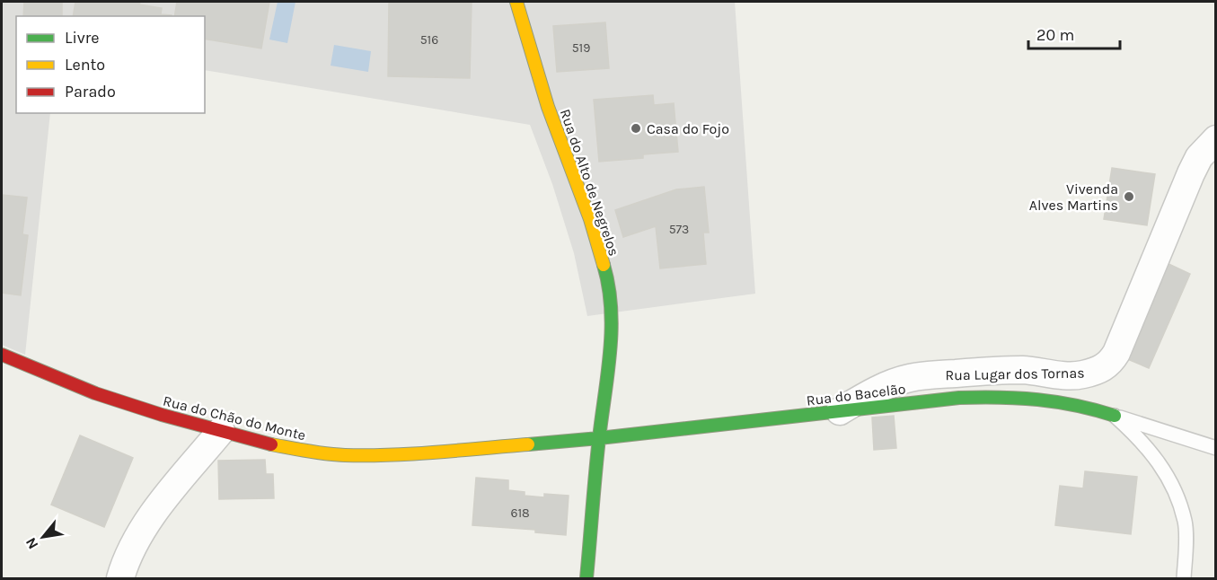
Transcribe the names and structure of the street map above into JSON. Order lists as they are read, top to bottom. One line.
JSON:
{"streets":{"street":["Rua do Alto de Negrelos","Rua Lugar dos Tornas","Rua do Bacelão","Rua do Chão do Monte"]},"crossings":[["Rua do Alto de Negrelos","Rua do Bacelão"],["Rua do Alto de Negrelos","Rua do Chão do Monte"],["Rua Lugar dos Tornas","Rua do Bacelão"],["Rua do Bacelão","Rua do Chão do Monte"]],"places":["Casa do Fojo","Vivenda Alves Martins"],"house_numbers":["516","519","573","618"],"legend":["Livre","Lento","Parado"],"scale_bar":"20 m","north":"bottom left"}
